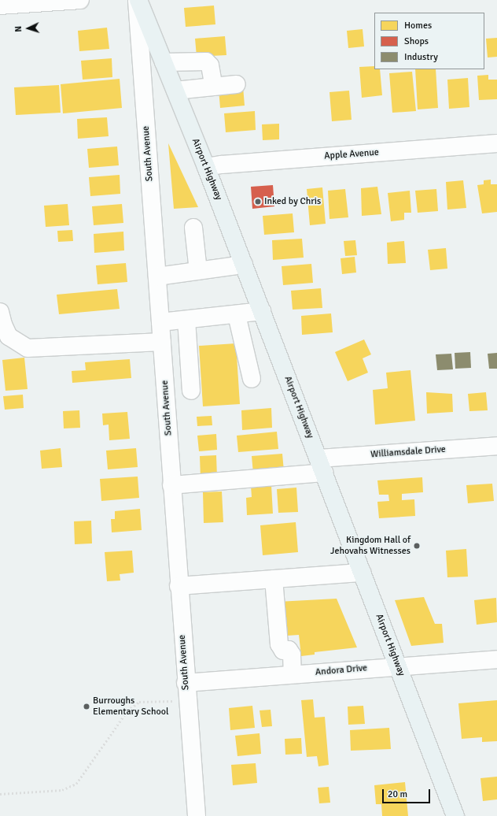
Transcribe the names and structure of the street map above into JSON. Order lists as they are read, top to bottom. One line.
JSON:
{"streets":{"main road":["Airport Highway"],"street":["South Avenue","Apple Avenue","Williamsdale Drive","Andora Drive"]},"crossings":[["South Avenue","Airport Highway"],["South Avenue","Williamsdale Drive"],["South Avenue","Andora Drive"],["Apple Avenue","Airport Highway"],["Airport Highway","Williamsdale Drive"],["Airport Highway","Andora Drive"]],"places":["Inked by Chris","Kingdom Hall of Jehovahs Witnesses","Burroughs Elementary School"],"legend":["Homes","Shops","Industry"],"scale_bar":"20 m","north":"left"}
